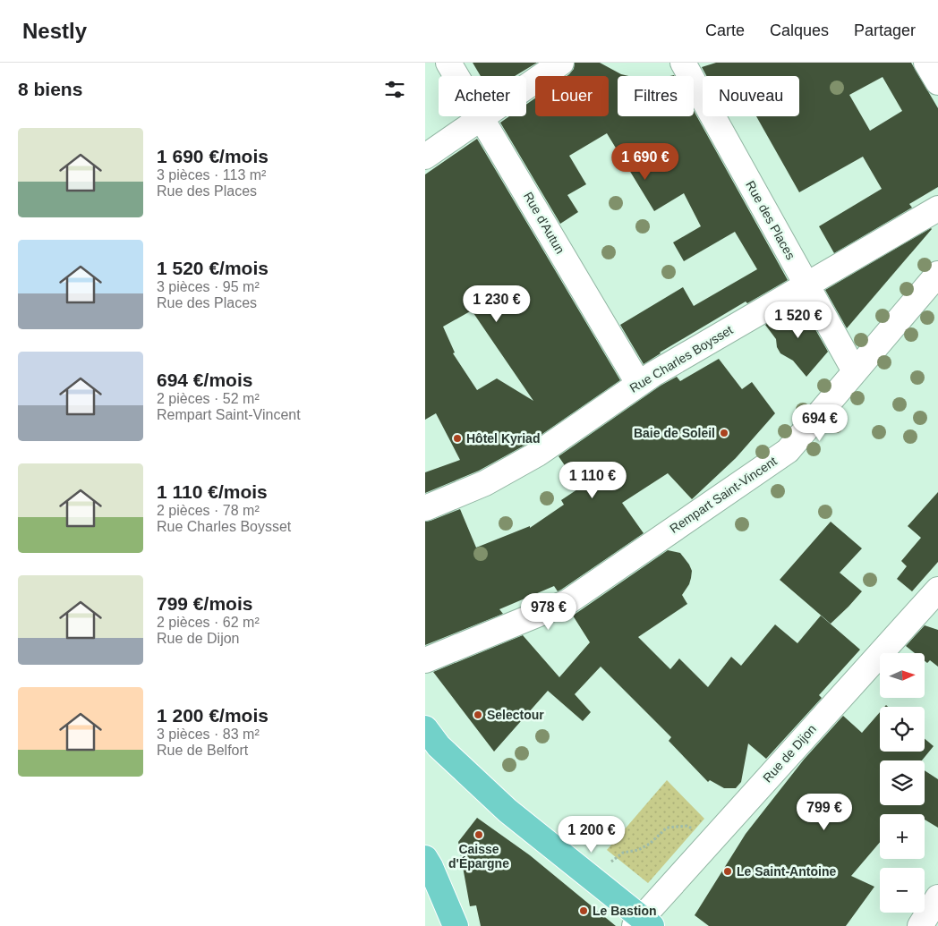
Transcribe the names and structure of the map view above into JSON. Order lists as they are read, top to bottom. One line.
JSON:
{"streets":{"street":["Rue des Places","Rue d'Autun","Rue Charles Boysset","Rempart Saint-Vincent","Rue de Dijon"]},"crossings":[["Rue des Places","Rue Charles Boysset"],["Rue des Places","Rempart Saint-Vincent"],["Rue d'Autun","Rue Charles Boysset"]],"places":["Baie de Soleil","Hôtel Kyriad","Selectour","Caisse d'Épargne","Le Saint-Antoine","Le Bastion"],"north":"right","page":{"header":"Nestly","nav":["Carte","Calques","Partager"],"heading":"8 biens","chip":["Acheter","Louer","Filtres","Nouveau"],"list":[{"name":"1 690 €/mois","note":"3 pièces · 113 m² · Rue des Places"},{"name":"1 520 €/mois","note":"3 pièces · 95 m² · Rue des Places"},{"name":"694 €/mois","note":"2 pièces · 52 m² · Rempart Saint-Vincent"},{"name":"1 110 €/mois","note":"2 pièces · 78 m² · Rue Charles Boysset"},{"name":"799 €/mois","note":"2 pièces · 62 m² · Rue de Dijon"},{"name":"1 200 €/mois","note":"3 pièces · 83 m² · Rue de Belfort"}],"price":["1 690 €","1 230 €","1 520 €","694 €","1 110 €","978 €","799 €","1 200 €"],"map_buttons":["+","−"]}}
